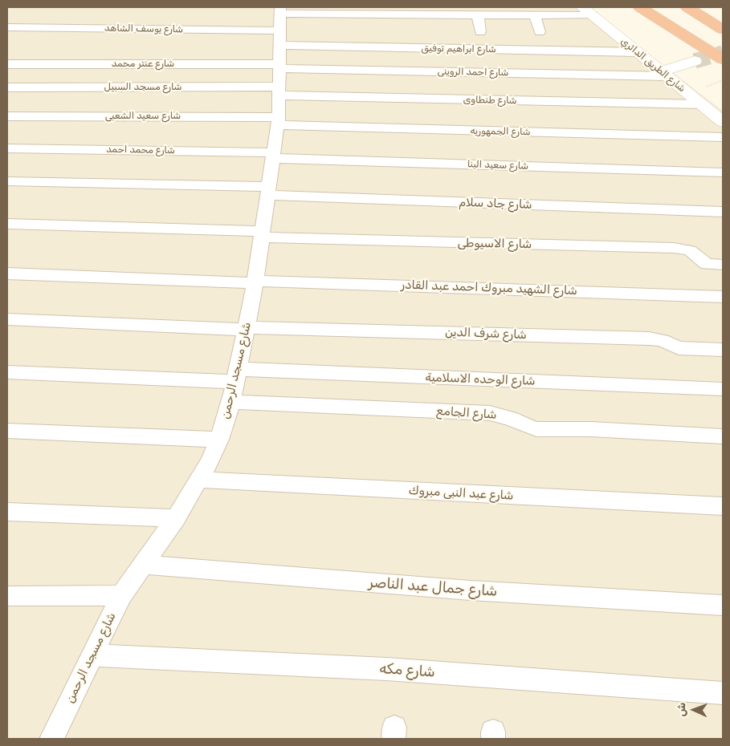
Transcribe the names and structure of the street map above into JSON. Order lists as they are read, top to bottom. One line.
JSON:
{"streets":{"street":["شارع يوسف الشاهد","شارع ابراهيم توفيق","شارع عنتر محمد","شارع الطريق الدائري","شارع احمد الروينى","شارع مسجد السبيل","شارع طنطاوى","شارع سعيد الشعبى","شارع الجمهوريه","شارع محمد احمد","شارع سعيد البنا","شارع جاد سلام","شارع الاسيوطى","شارع الشهيد مبروك احمد عبد القادر","شارع شرف الدين","شارع مسجد الرحمن","شارع الوحده الاسلامية","شارع الجامع","شارع عبد النبى مبروك","شارع جمال عبد الناصر","شارع مكه"]},"crossings":[["شارع يوسف الشاهد","شارع ابراهيم توفيق"],["شارع يوسف الشاهد","شارع مسجد الرحمن"],["شارع ابراهيم توفيق","شارع الطريق الدائري"],["شارع ابراهيم توفيق","شارع مسجد الرحمن"],["شارع عنتر محمد","شارع احمد الروينى"],["شارع عنتر محمد","شارع مسجد الرحمن"],["شارع الطريق الدائري","شارع احمد الروينى"],["شارع الطريق الدائري","شارع طنطاوى"],["شارع احمد الروينى","شارع مسجد الرحمن"],["شارع مسجد السبيل","شارع طنطاوى"],["شارع مسجد السبيل","شارع مسجد الرحمن"],["شارع طنطاوى","شارع مسجد الرحمن"],["شارع سعيد الشعبى","شارع الجمهوريه"],["شارع سعيد الشعبى","شارع مسجد الرحمن"],["شارع الجمهوريه","شارع مسجد الرحمن"],["شارع محمد احمد","شارع سعيد البنا"],["شارع محمد احمد","شارع مسجد الرحمن"],["شارع سعيد البنا","شارع مسجد الرحمن"],["شارع جاد سلام","شارع مسجد الرحمن"],["شارع الاسيوطى","شارع مسجد الرحمن"],["شارع الشهيد مبروك احمد عبد القادر","شارع مسجد الرحمن"],["شارع شرف الدين","شارع مسجد الرحمن"],["شارع مسجد الرحمن","شارع الوحده الاسلامية"],["شارع مسجد الرحمن","شارع الجامع"],["شارع مسجد الرحمن","شارع عبد النبى مبروك"],["شارع مسجد الرحمن","شارع جمال عبد الناصر"],["شارع مسجد الرحمن","شارع مكه"]],"north":"left"}
